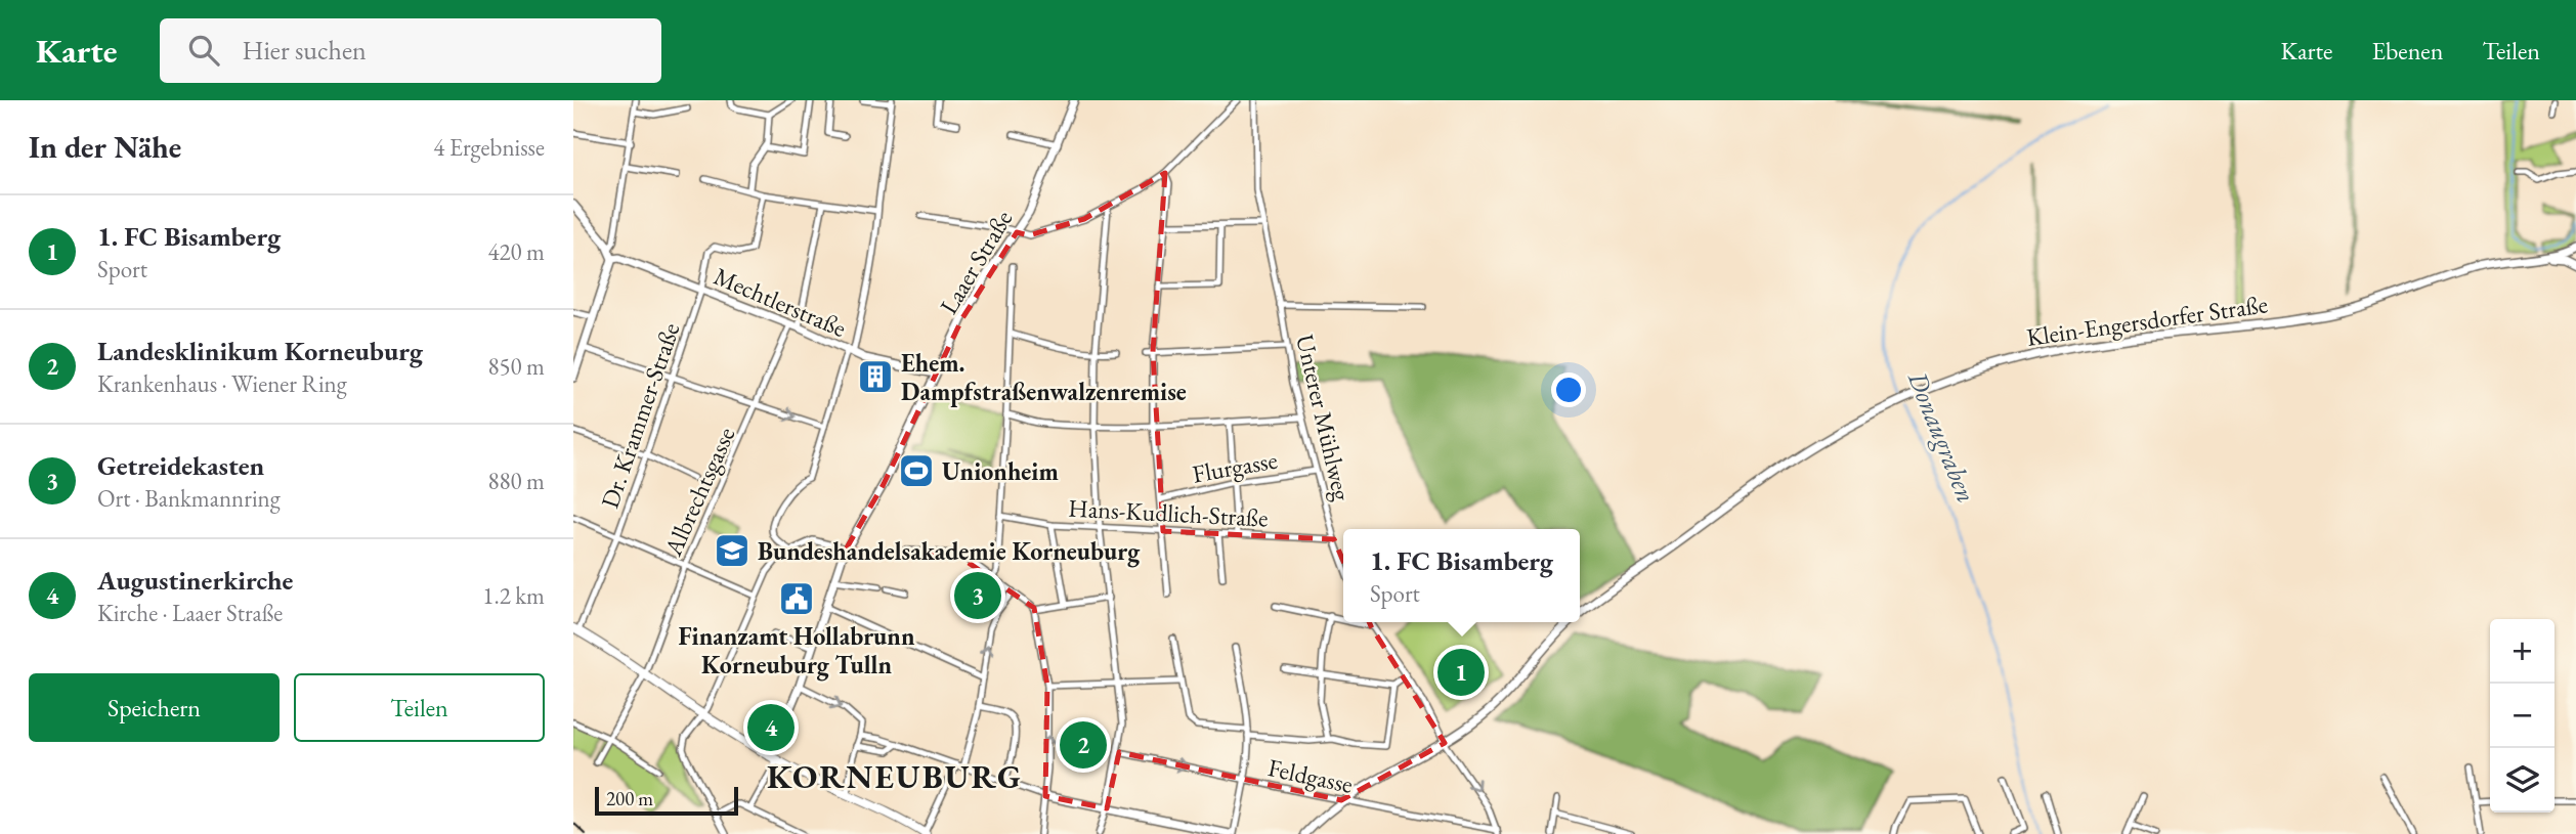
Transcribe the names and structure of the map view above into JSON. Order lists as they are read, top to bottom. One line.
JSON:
{"streets":{"main road":["Laaer Straße","Mechtlerstraße","Klein-Engersdorfer Straße"],"street":["Dr. Krammer-Straße","Unterer Mühlweg","Flurgasse","Albrechtsgasse","Hans-Kudlich-Straße","Feldgasse"]},"crossings":[["Laaer Straße","Mechtlerstraße"],["Mechtlerstraße","Dr. Krammer-Straße"],["Mechtlerstraße","Albrechtsgasse"],["Klein-Engersdorfer Straße","Feldgasse"],["Unterer Mühlweg","Flurgasse"],["Unterer Mühlweg","Hans-Kudlich-Straße"]],"districts":["KORNEUBURG"],"water":["Donaugraben"],"places":{"building":["Ehem. Dampfstraßenwalzenremise"],"sports":["Unionheim"],"school or university":["Bundeshandelsakademie Korneuburg"],"public building":["Finanzamt Hollabrunn Korneuburg Tulln"]},"scale_bar":"200 m","page":{"header":"Karte","search":"Hier suchen","nav":["Karte","Ebenen","Teilen"],"heading":["In der Nähe","4 Ergebnisse"],"list":[{"mark":"1","name":"1. FC Bisamberg","note":"Sport","value":"420 m"},{"mark":"2","name":"Landesklinikum Korneuburg","note":"Krankenhaus · Wiener Ring","value":"850 m"},{"mark":"3","name":"Getreidekasten","note":"Ort · Bankmannring","value":"880 m"},{"mark":"4","name":"Augustinerkirche","note":"Kirche · Laaer Straße","value":"1.2 km"}],"popup":["1. FC Bisamberg","Sport"],"pins":["3","1","4","2"],"map_buttons":["+","−"],"buttons":["Speichern","Teilen"],"scale":"200 m"}}
